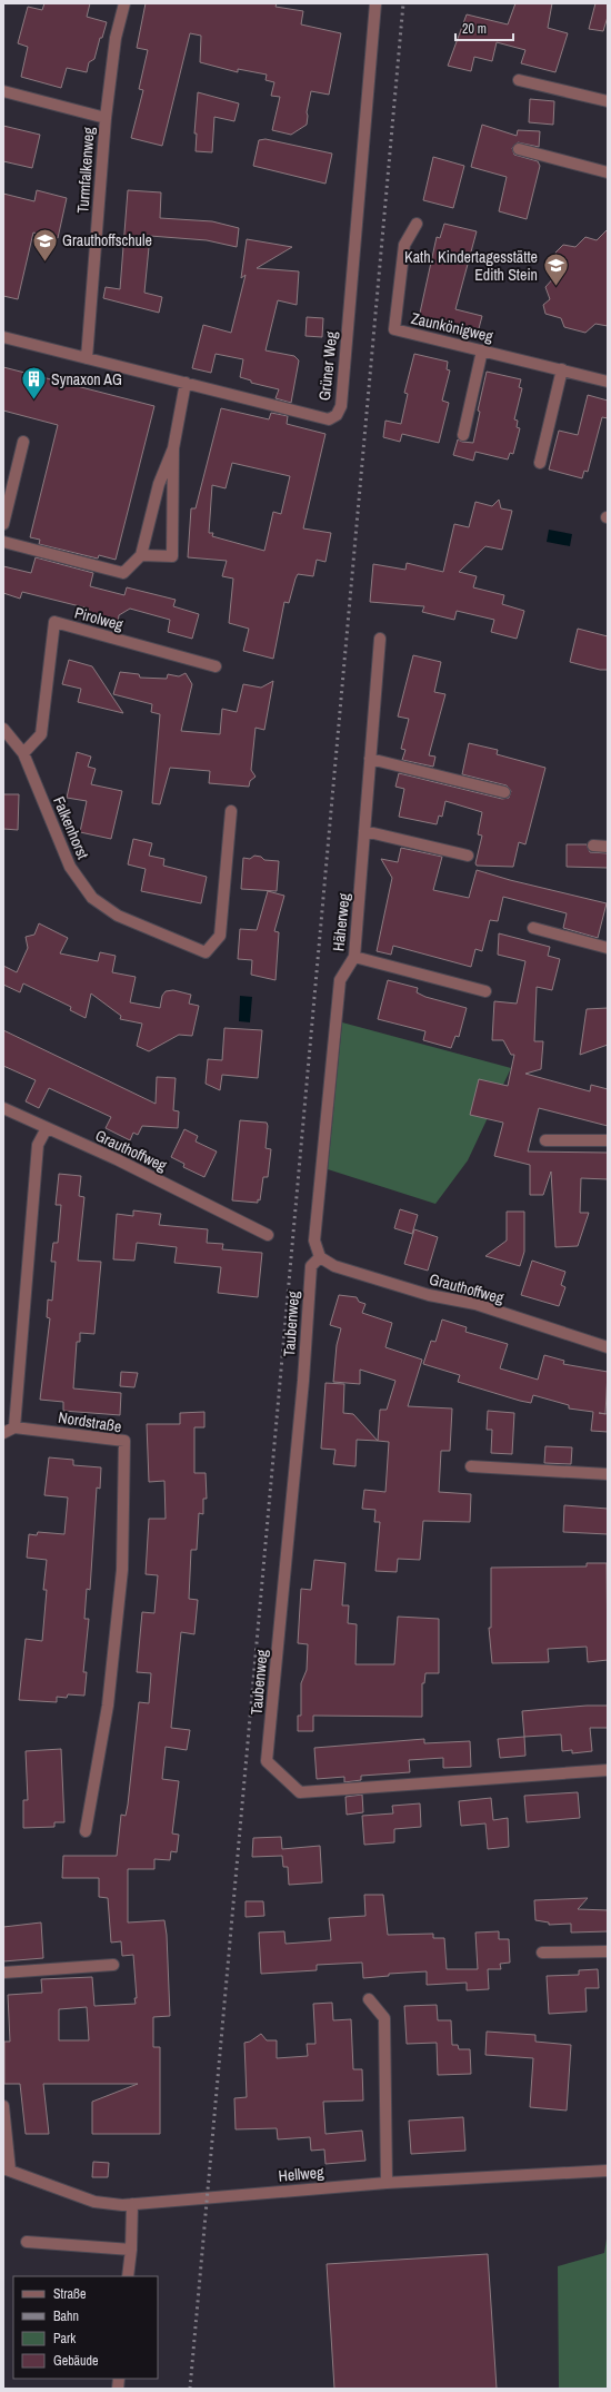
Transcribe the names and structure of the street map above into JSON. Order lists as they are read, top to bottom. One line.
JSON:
{"streets":{"street":["Turmfalkenweg","Zaunkönigweg","Grüner Weg","Pirolweg","Falkenhorst","Häherweg","Grauthoffweg","Taubenweg","Nordstraße","Hellweg"]},"crossings":[["Turmfalkenweg","Grüner Weg"],["Pirolweg","Falkenhorst"],["Häherweg","Grauthoffweg"],["Häherweg","Taubenweg"],["Grauthoffweg","Taubenweg"]],"places":{"school or university":["Grauthoffschule","Kath. Kindertagesstätte Edith Stein"],"building":["Synaxon AG"]},"legend":["Straße","Bahn","Park","Gebäude"],"scale_bar":"20 m"}
